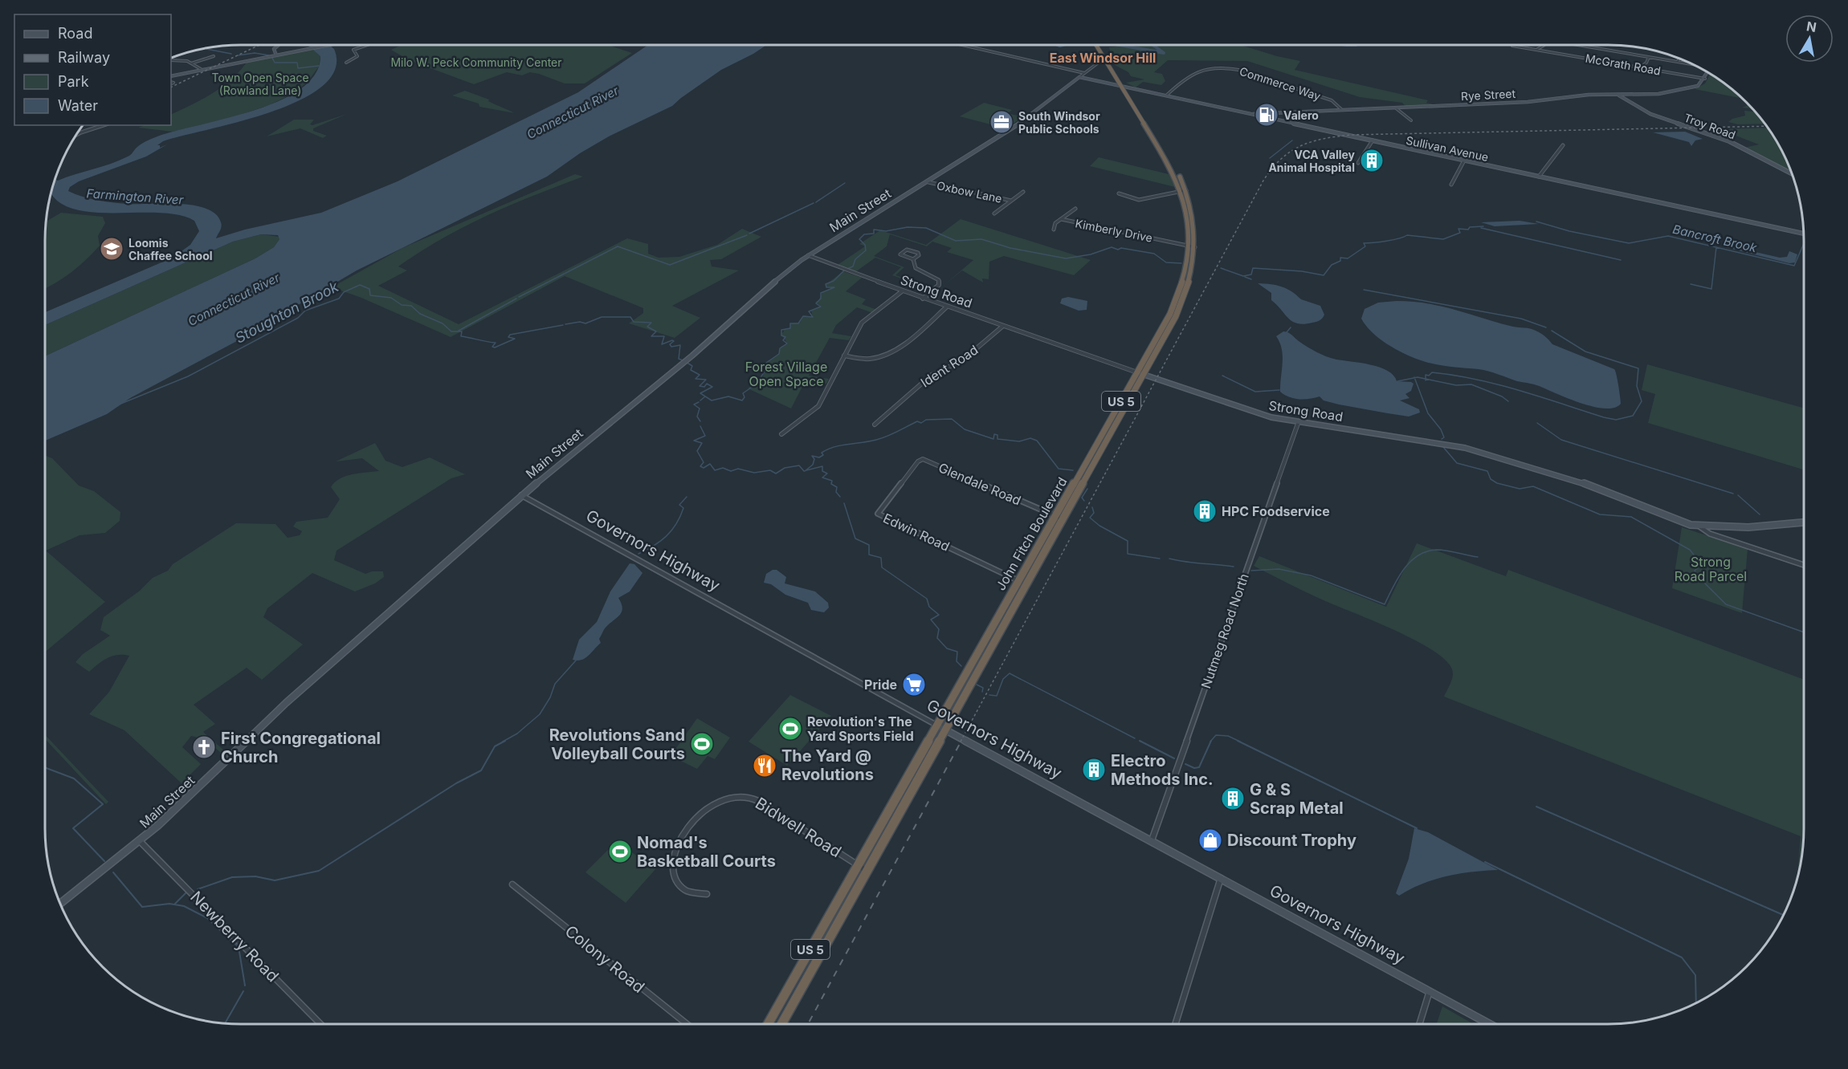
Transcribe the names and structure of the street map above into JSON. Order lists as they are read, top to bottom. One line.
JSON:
{"streets":{"highway":["US 5","John Fitch Boulevard"],"street":["McGrath Road","Commerce Way","Rye Street","Troy Road","Sullivan Avenue","Oxbow Lane","Main Street","Kimberly Drive","Strong Road","Ident Road","Glendale Road","Edwin Road","Governors Highway","Nutmeg Road North","Bidwell Road","Newberry Road","Colony Road"]},"crossings":[["McGrath Road","Rye Street"],["Commerce Way","Rye Street"],["Commerce Way","Sullivan Avenue"],["Rye Street","Troy Road"],["Rye Street","Sullivan Avenue"],["Sullivan Avenue","Main Street"],["Sullivan Avenue","John Fitch Boulevard"],["Oxbow Lane","Main Street"],["Main Street","Strong Road"],["Main Street","Governors Highway"],["Main Street","Newberry Road"],["Kimberly Drive","John Fitch Boulevard"],["Strong Road","Ident Road"],["Strong Road","John Fitch Boulevard"],["Strong Road","Nutmeg Road North"],["Glendale Road","Edwin Road"],["Glendale Road","John Fitch Boulevard"],["Edwin Road","John Fitch Boulevard"],["John Fitch Boulevard","Governors Highway"],["John Fitch Boulevard","Bidwell Road"],["Governors Highway","Nutmeg Road North"]],"districts":["East Windsor Hill"],"water":["Connecticut River","Farmington River","Bancroft Brook","Stoughton Brook"],"parks":["Milo W. Peck Community Center","Town Open Space (Rowland Lane)","Forest Village Open Space","Strong Road Parcel"],"places":{"fuel station":["Valero"],"office":["South Windsor Public Schools"],"building":["VCA Valley Animal Hospital","HPC Foodservice","Electro Methods Inc.","G & S Scrap Metal"],"school or university":["Loomis Chaffee School"],"supermarket":["Pride"],"sports":["Revolution's The Yard Sports Field","Revolutions Sand Volleyball Courts","Nomad's Basketball Courts"],"church":["First Congregational Church"],"restaurant":["The Yard @ Revolutions"],"shop":["Discount Trophy"]},"legend":["Road","Railway","Park","Water"],"north":"top"}
